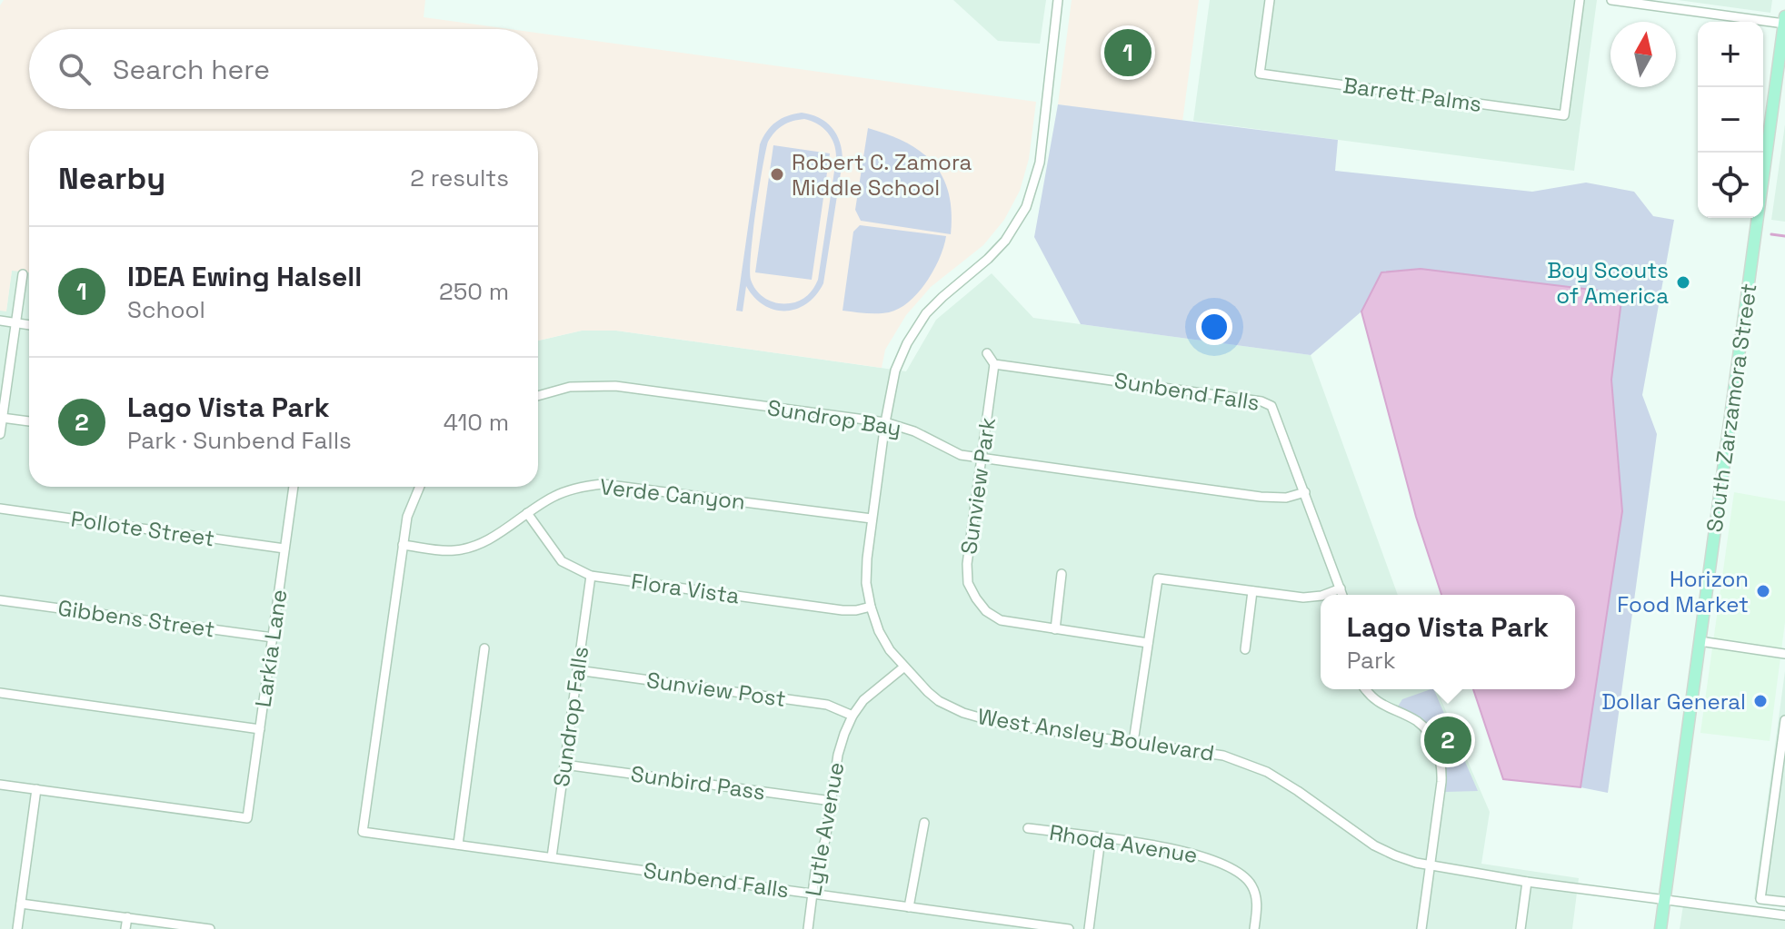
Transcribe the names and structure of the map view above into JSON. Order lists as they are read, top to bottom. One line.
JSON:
{"streets":{"main road":["South Zarzamora Street"],"street":["Barrett Palms","Sunbend Falls","Sundrop Bay","Sunview Park","Verde Canyon","Pollote Street","Flora Vista","Gibbens Street","Larkia Lane","Sunview Post","Sundrop Falls","West Ansley Boulevard","Sunbird Pass","Lytle Avenue","Rhoda Avenue"]},"crossings":[["Sunbend Falls","Sundrop Bay"],["Sunbend Falls","Sunview Park"],["Sunbend Falls","Verde Canyon"],["Sunbend Falls","Sundrop Falls"],["Sunbend Falls","Lytle Avenue"],["South Zarzamora Street","West Ansley Boulevard"],["Sundrop Bay","Sunview Park"],["Sundrop Bay","West Ansley Boulevard"],["Verde Canyon","Flora Vista"],["Verde Canyon","West Ansley Boulevard"],["Pollote Street","Larkia Lane"],["Flora Vista","Sundrop Falls"],["Flora Vista","West Ansley Boulevard"],["Gibbens Street","Larkia Lane"],["Sunview Post","Sundrop Falls"],["Sunview Post","Lytle Avenue"],["Sundrop Falls","Sunbird Pass"],["West Ansley Boulevard","Lytle Avenue"],["Sunbird Pass","Lytle Avenue"]],"places":["Robert C. Zamora Middle School","Boy Scouts of America","Horizon Food Market","Dollar General"],"north":"top","page":{"map_buttons":["+","−"],"pins":["1","2"],"search":"Search here","heading":["Nearby","2 results"],"list":[{"mark":"1","name":"IDEA Ewing Halsell","note":"School","value":"250 m"},{"mark":"2","name":"Lago Vista Park","note":"Park · Sunbend Falls","value":"410 m"}],"popup":["Lago Vista Park","Park"]}}
